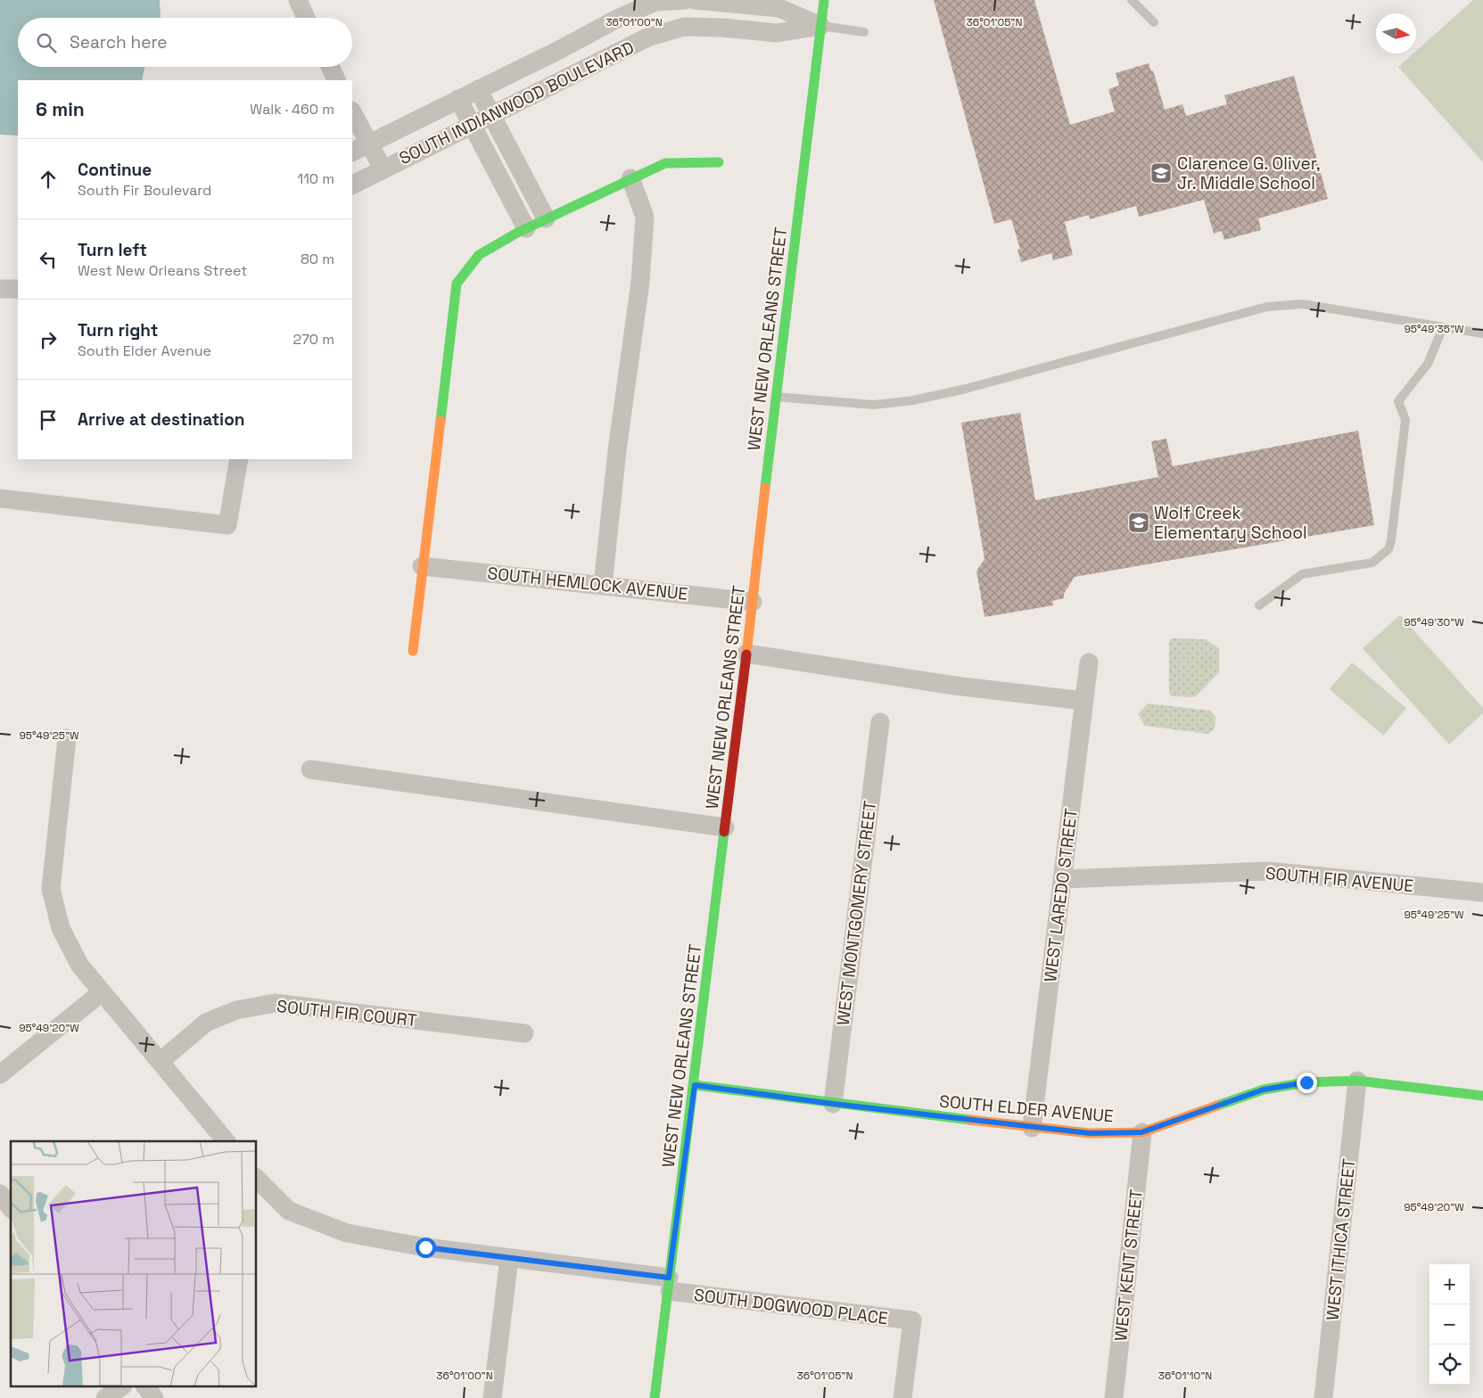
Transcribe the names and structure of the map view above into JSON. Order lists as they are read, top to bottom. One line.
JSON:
{"streets":{"street":["SOUTH INDIANWOOD BOULEVARD","WEST NEW ORLEANS STREET","SOUTH HEMLOCK AVENUE","SOUTH FIR AVENUE","WEST LAREDO STREET","WEST MONTGOMERY STREET","SOUTH FIR COURT","SOUTH ELDER AVENUE","WEST ITHICA STREET","WEST KENT STREET","SOUTH DOGWOOD PLACE"]},"crossings":[["SOUTH INDIANWOOD BOULEVARD","WEST NEW ORLEANS STREET"],["WEST NEW ORLEANS STREET","SOUTH HEMLOCK AVENUE"],["WEST NEW ORLEANS STREET","SOUTH ELDER AVENUE"],["WEST NEW ORLEANS STREET","SOUTH DOGWOOD PLACE"],["SOUTH FIR AVENUE","WEST LAREDO STREET"],["WEST LAREDO STREET","SOUTH ELDER AVENUE"],["WEST MONTGOMERY STREET","SOUTH ELDER AVENUE"],["SOUTH ELDER AVENUE","WEST ITHICA STREET"],["SOUTH ELDER AVENUE","WEST KENT STREET"]],"places":{"school or university":["Clarence G. Oliver, Jr. Middle School","Wolf Creek Elementary School"]},"north":"right","page":{"search":"Search here","heading":["6 min","Walk · 460 m"],"list":[["Continue","South Fir Boulevard","110 m"],["Turn left","West New Orleans Street","80 m"],["Turn right","South Elder Avenue","270 m"],"Arrive at destination"],"map_buttons":["+","−"]},"coordinates":["36°01'00\"N","36°01'05\"N","95°49'35\"W","95°49'30\"W","95°49'25\"W","95°49'20\"W","36°01'10\"N"]}
